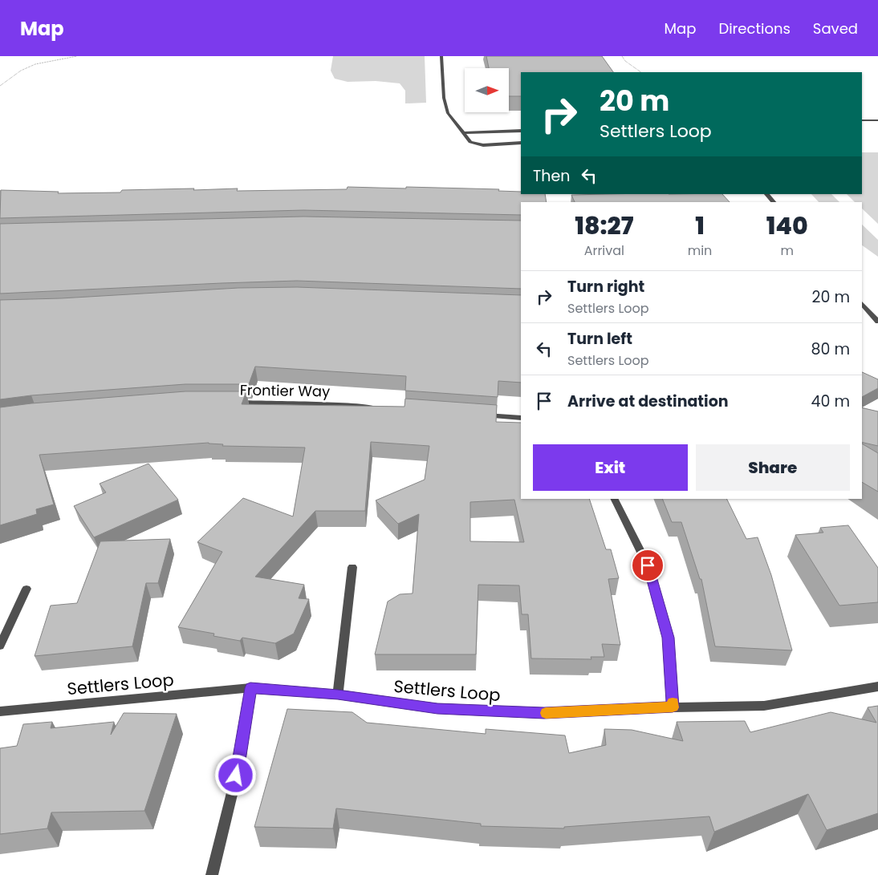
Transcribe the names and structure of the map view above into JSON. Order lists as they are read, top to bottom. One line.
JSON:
{"streets":{"street":["Frontier Way","Settlers Loop"]},"north":"right","page":{"header":"Map","nav":["Map","Directions","Saved"],"turn":["20 m","Settlers Loop"],"then":"Then","eta":["18:27","Arrival","1","min","140","m"],"list":[{"name":"Turn right","note":"Settlers Loop","value":"20 m"},{"name":"Turn left","note":"Settlers Loop","value":"80 m"},{"name":"Arrive at destination","value":"40 m"}],"buttons":["Exit","Share"]}}
